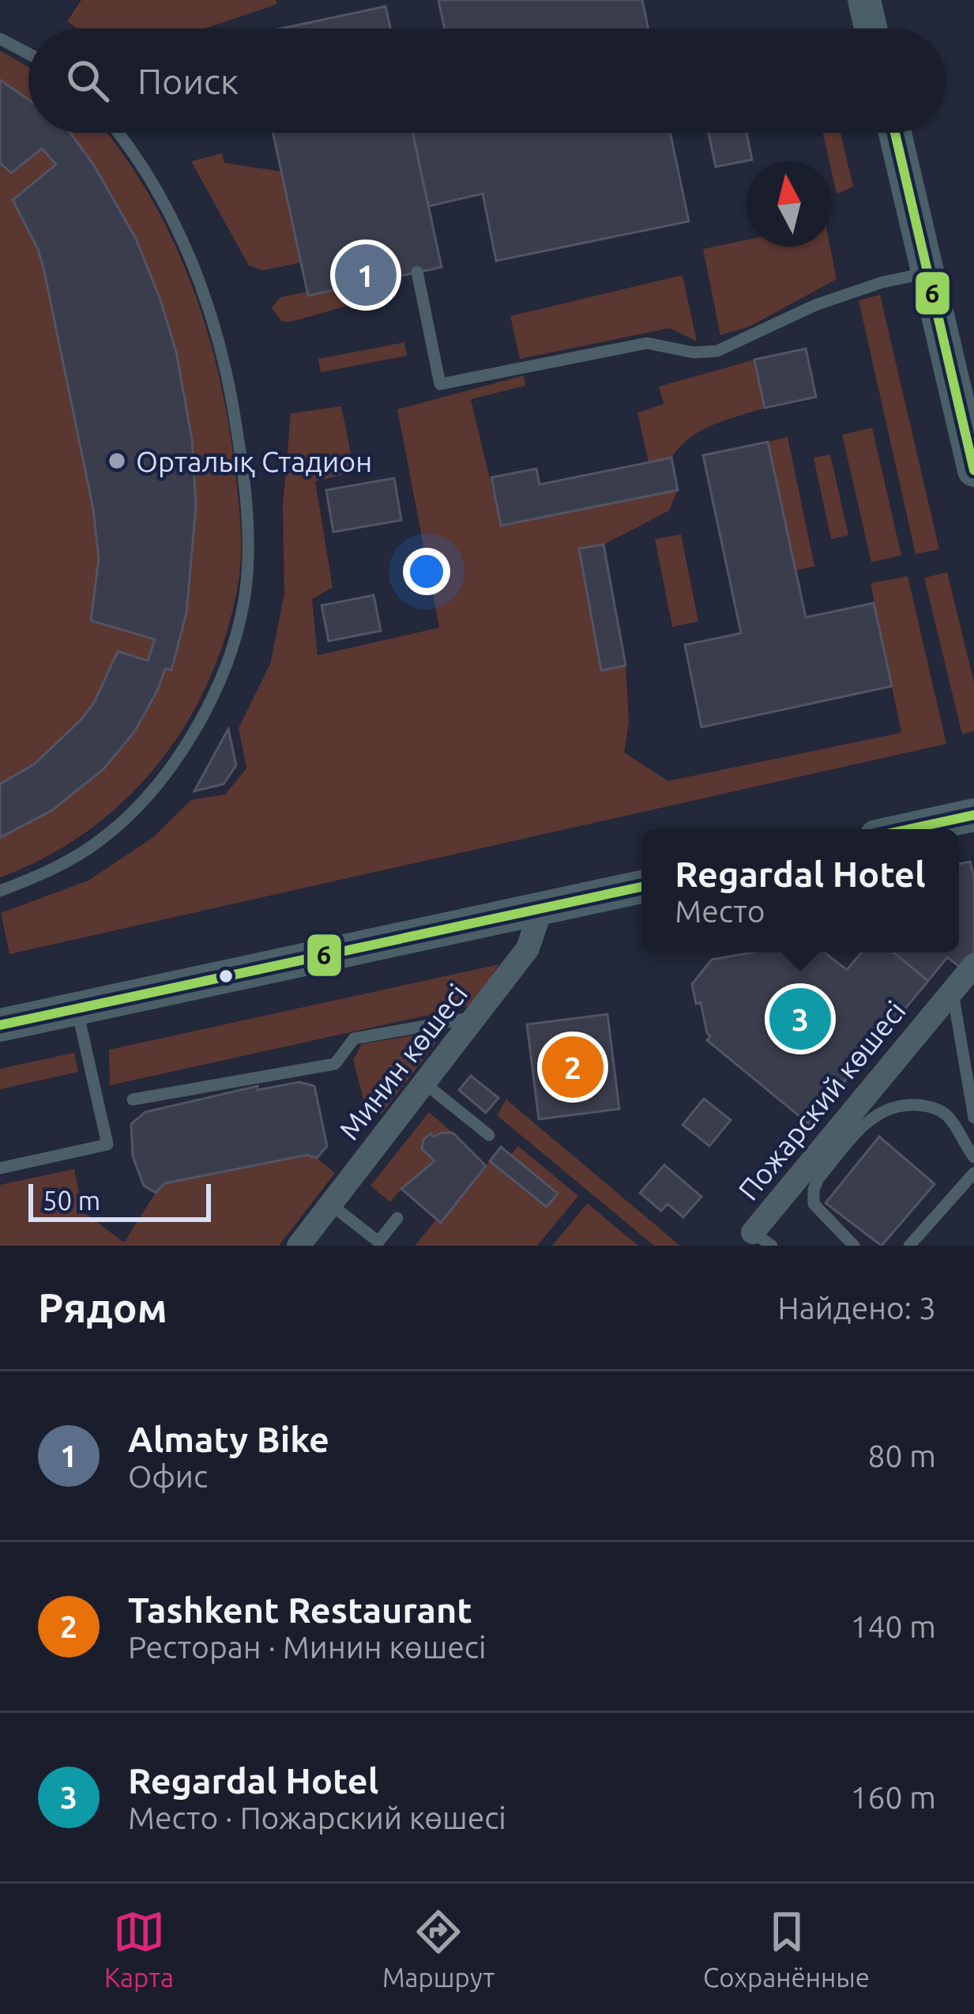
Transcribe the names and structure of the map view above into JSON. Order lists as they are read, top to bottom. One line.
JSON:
{"streets":{"street":["Минин көшесі","Пожарский көшесі"]},"places":["Орталық Стадион"],"lines":["transit line 6"],"scale_bar":"50 m","north":"top","page":{"search":"Поиск","pins":["1","3","2"],"popup":["Regardal Hotel","Место"],"scale":"50 m","heading":["Рядом","Найдено: 3"],"list":[{"mark":"1","name":"Almaty Bike","note":"Офис","value":"80 m"},{"mark":"2","name":"Tashkent Restaurant","note":"Ресторан · Минин көшесі","value":"140 m"},{"mark":"3","name":"Regardal Hotel","note":"Место · Пожарский көшесі","value":"160 m"}],"nav":["Карта","Маршрут","Сохранённые"]}}
